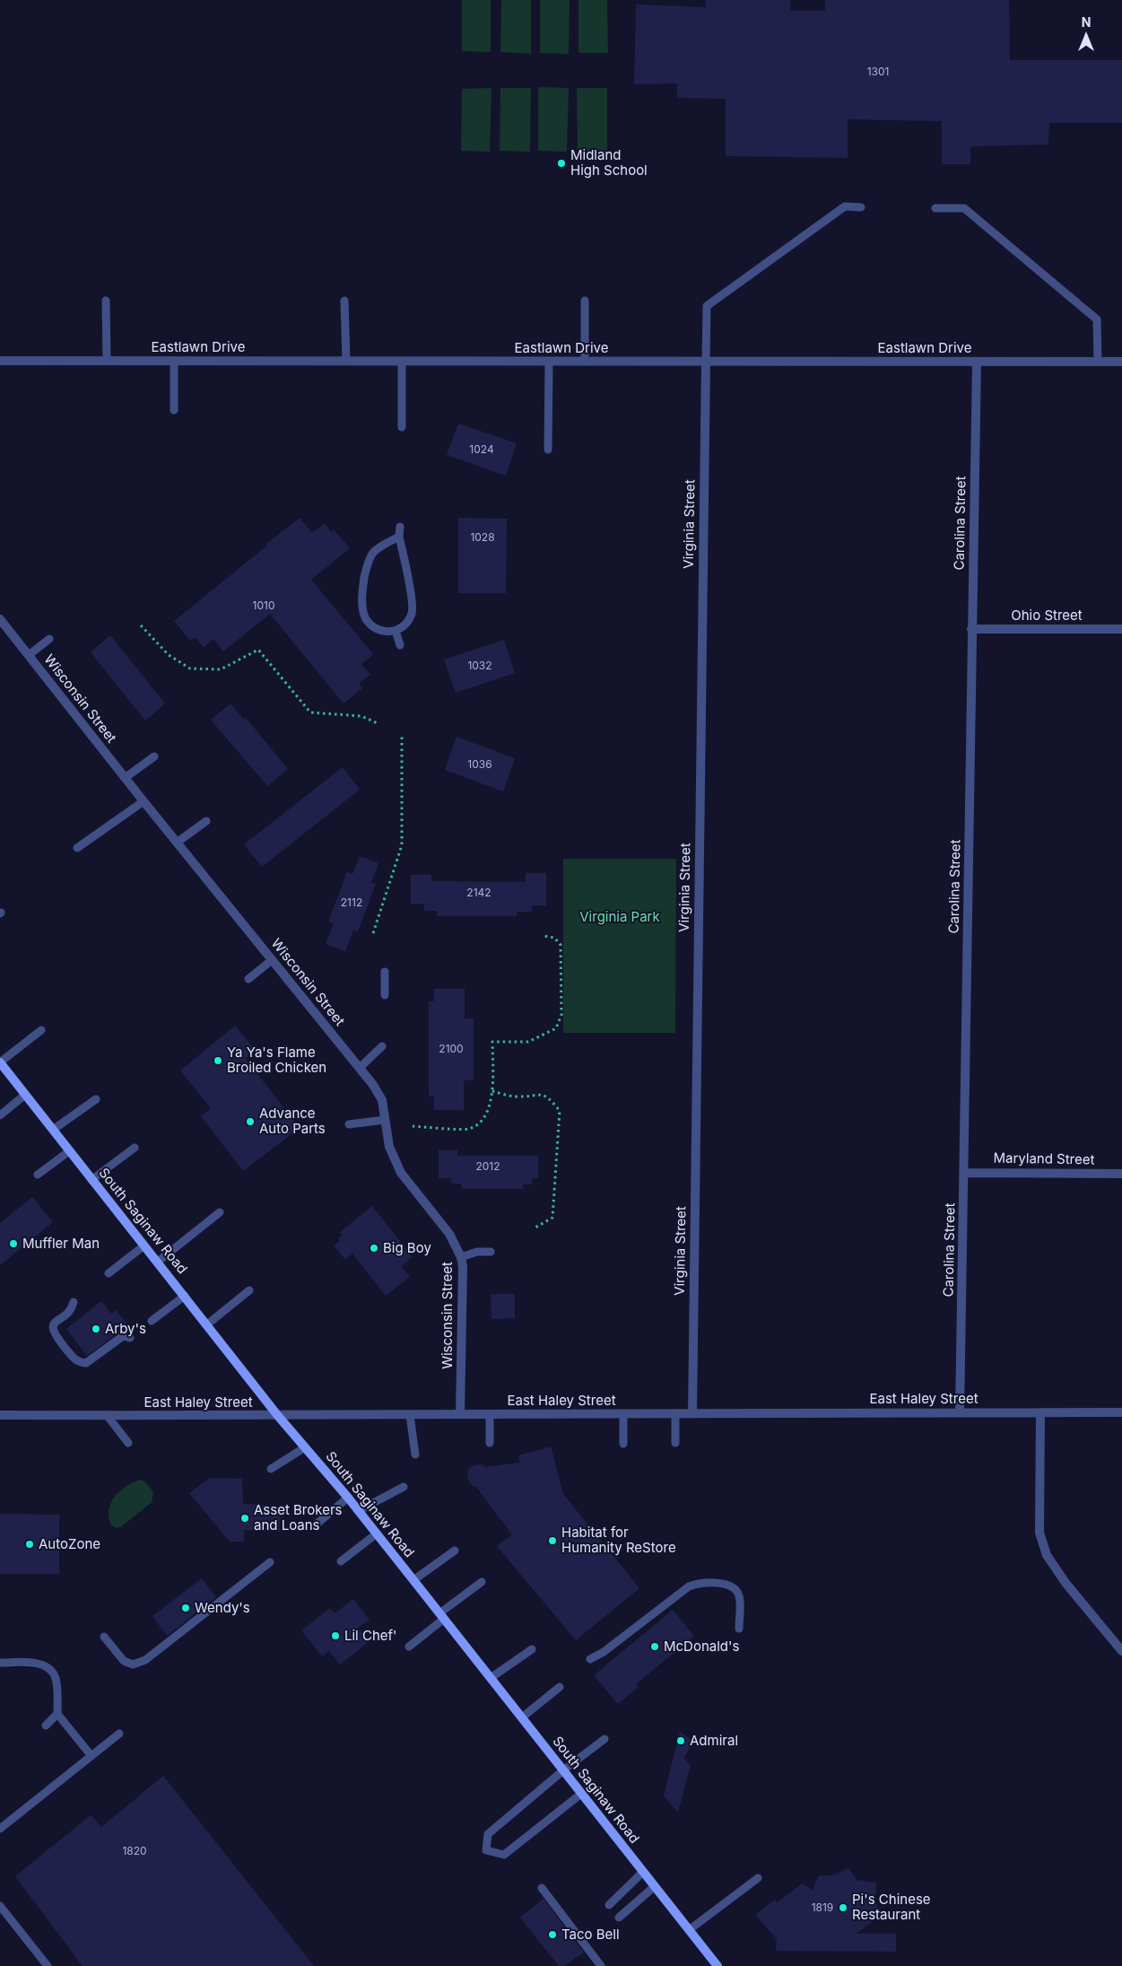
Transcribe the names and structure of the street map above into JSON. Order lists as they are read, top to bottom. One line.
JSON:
{"streets":{"main road":["South Saginaw Road"],"street":["Eastlawn Drive","Carolina Street","Virginia Street","Ohio Street","Wisconsin Street","Maryland Street","East Haley Street"]},"crossings":[["Eastlawn Drive","Carolina Street"],["Eastlawn Drive","Virginia Street"],["Carolina Street","Ohio Street"],["Carolina Street","Maryland Street"],["Carolina Street","East Haley Street"],["Virginia Street","East Haley Street"],["Wisconsin Street","East Haley Street"],["South Saginaw Road","East Haley Street"]],"parks":["Virginia Park"],"places":["Midland High School","Ya Ya's Flame Broiled Chicken","Advance Auto Parts","Muffler Man","Big Boy","Arby's","Asset Brokers and Loans","Habitat for Humanity ReStore","AutoZone","Wendy's","Lil Chef'","McDonald's","Admiral","Pi's Chinese Restaurant","Taco Bell"],"house_numbers":["1301","1024","1028","1010","1032","1036","2142","2112","2100","2012","1820","1819"],"north":"top"}
